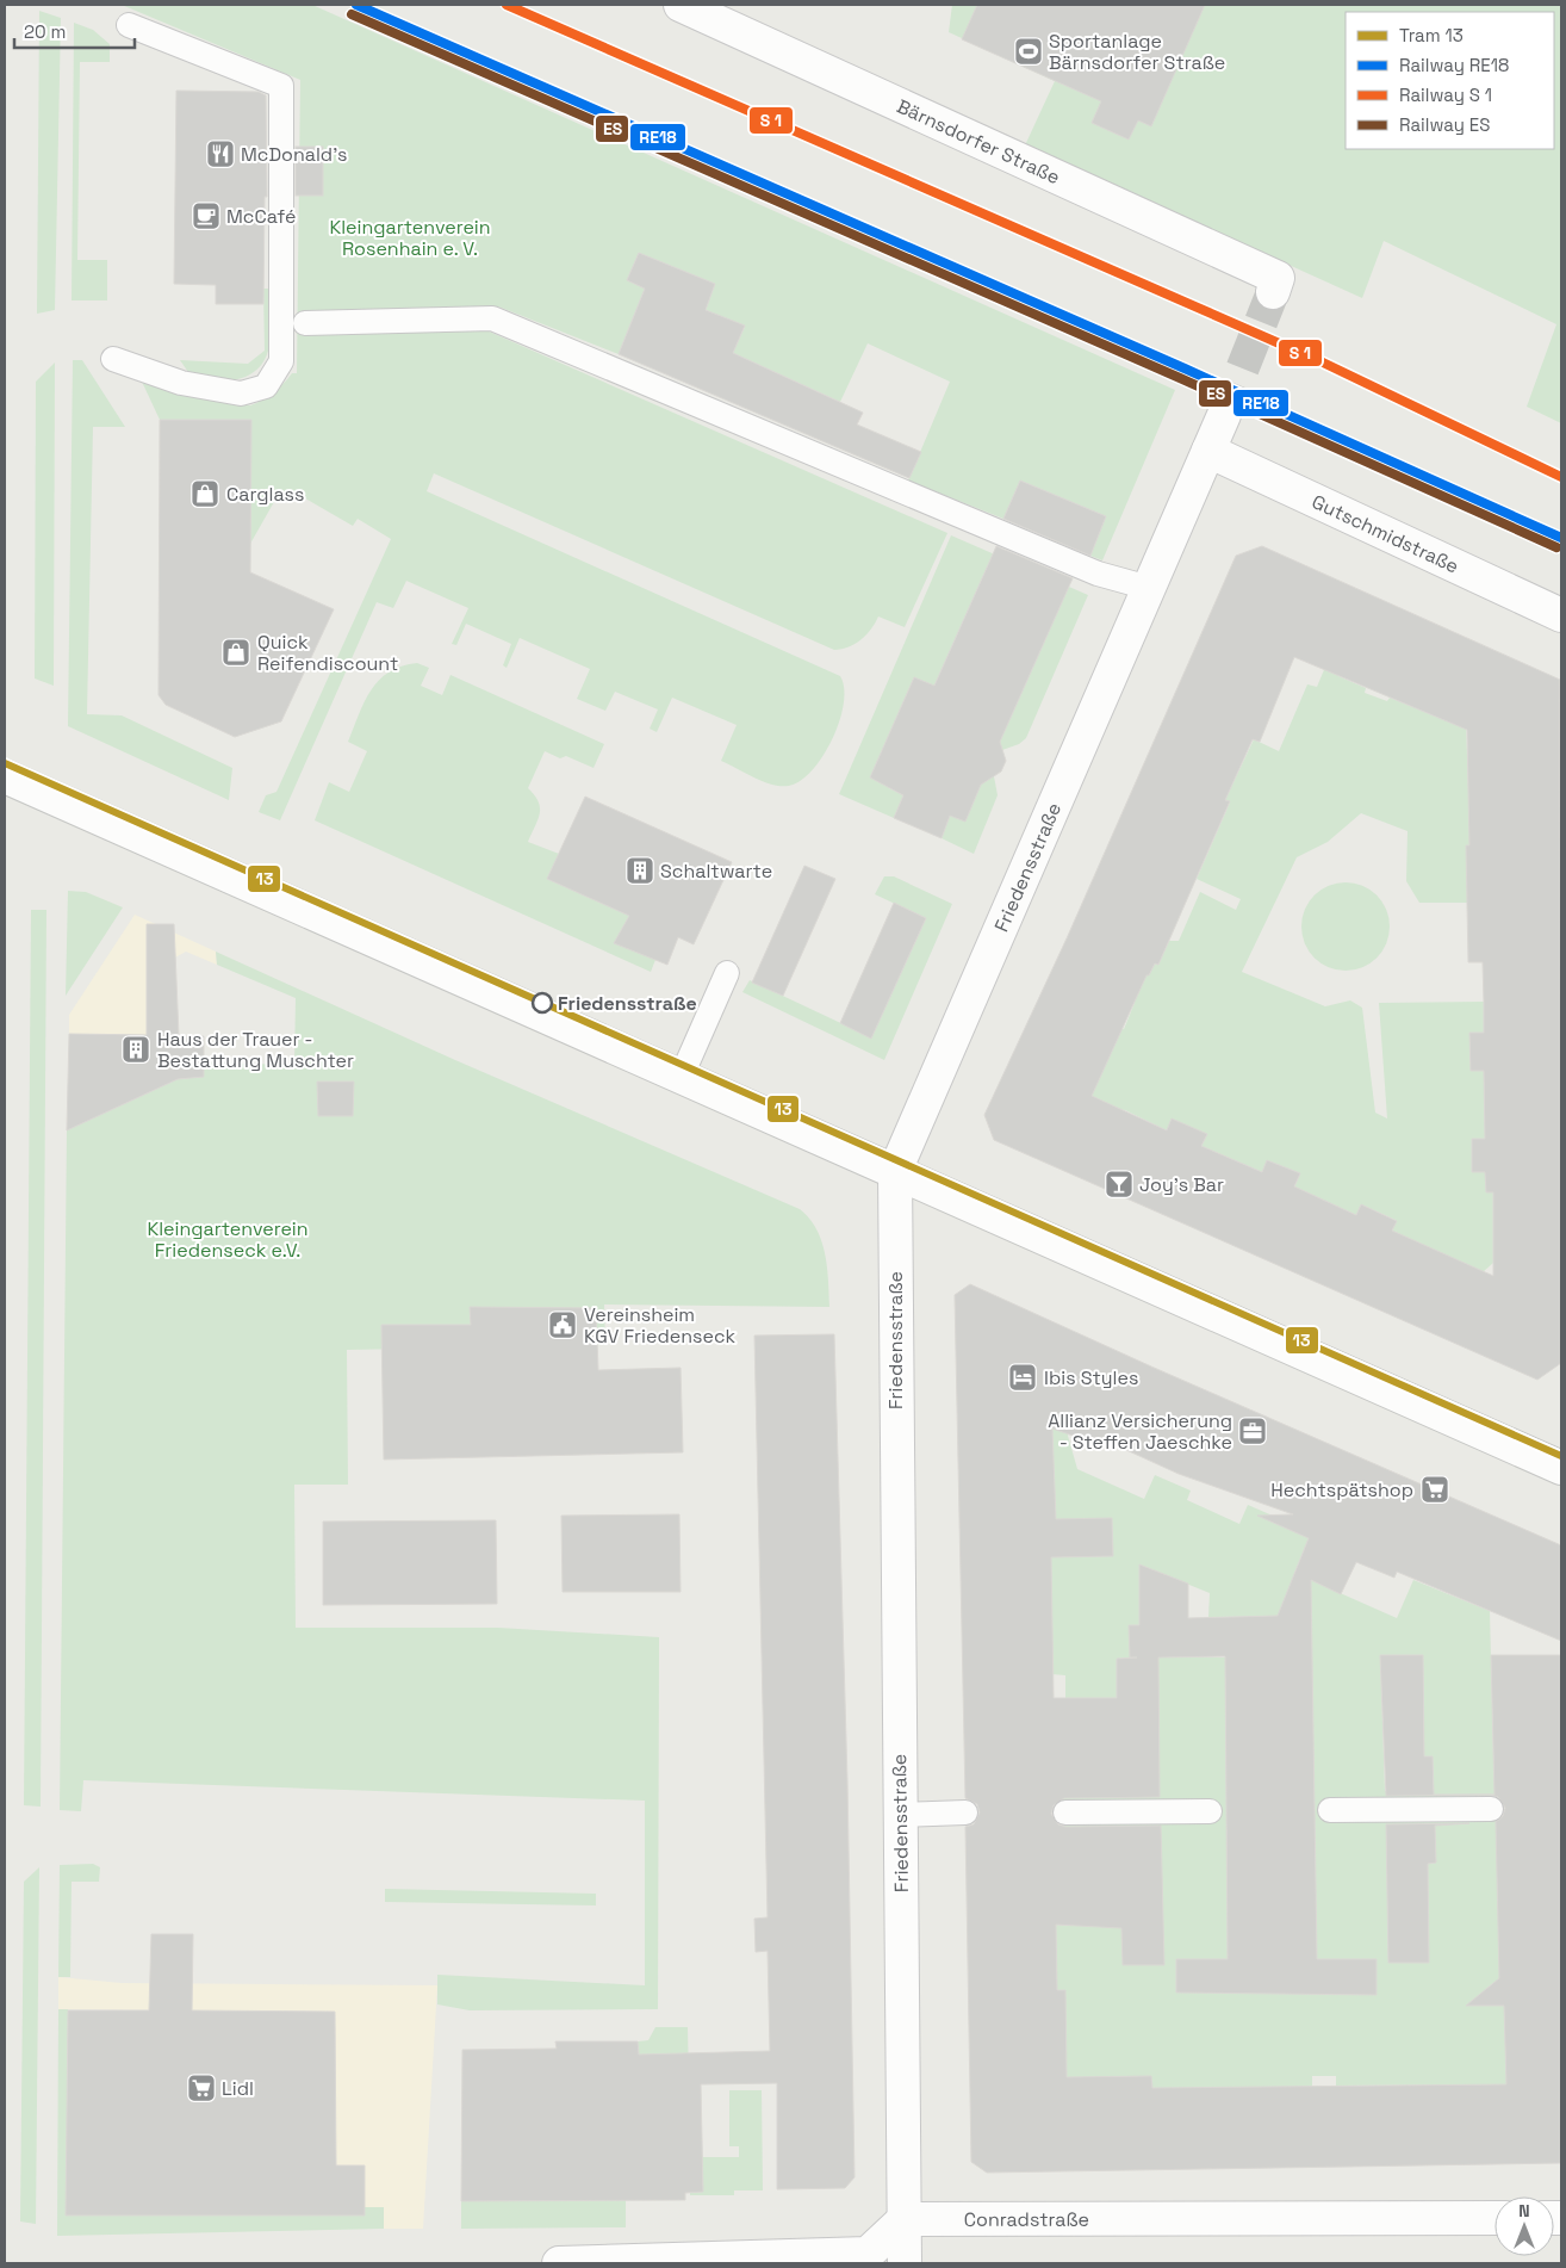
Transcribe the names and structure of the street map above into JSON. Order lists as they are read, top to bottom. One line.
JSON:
{"streets":{"street":["Bärnsdorfer Straße","Gutschmidstraße","Friedensstraße","Conradstraße"]},"crossings":[["Gutschmidstraße","Friedensstraße"],["Friedensstraße","Conradstraße"]],"parks":["Kleingartenverein Rosenhain e. V.","Kleingartenverein Friedenseck e.V."],"places":{"sports":["Sportanlage Bärnsdorfer Straße"],"restaurant":["McDonald's"],"cafe":["McCafé"],"shop":["Carglass","Quick Reifendiscount"],"building":["Schaltwarte","Haus der Trauer - Bestattung Muschter"],"other":["Friedensstraße"],"bar":["Joy's Bar"],"public building":["Vereinsheim KGV Friedenseck"],"hotel":["Ibis Styles"],"office":["Allianz Versicherung - Steffen Jaeschke"],"supermarket":["Hechtspätshop","Lidl"]},"lines":["rail line RE18","rail line ES","tram line 13"],"legend":["Tram 13","Railway RE18","Railway S 1","Railway ES"],"scale_bar":"20 m","north":"top"}
